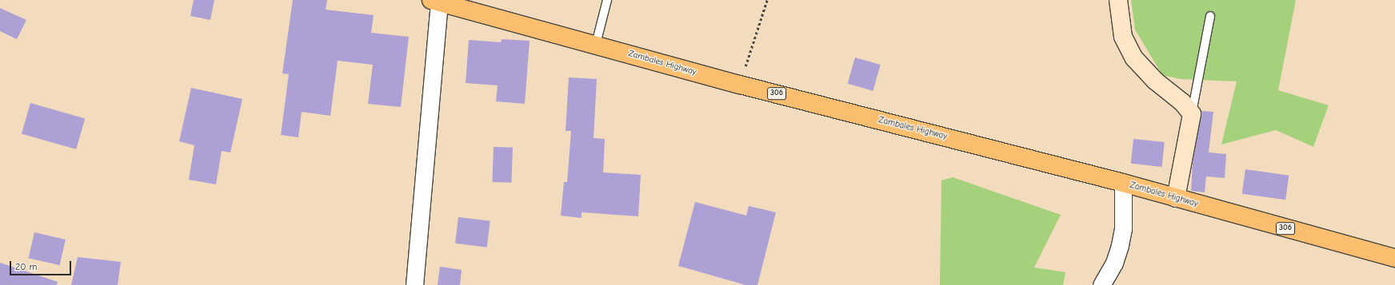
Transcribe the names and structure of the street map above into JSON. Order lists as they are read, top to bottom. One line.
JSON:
{"streets":{"main road":["Zambales Highway","306"]},"scale_bar":"20 m"}
